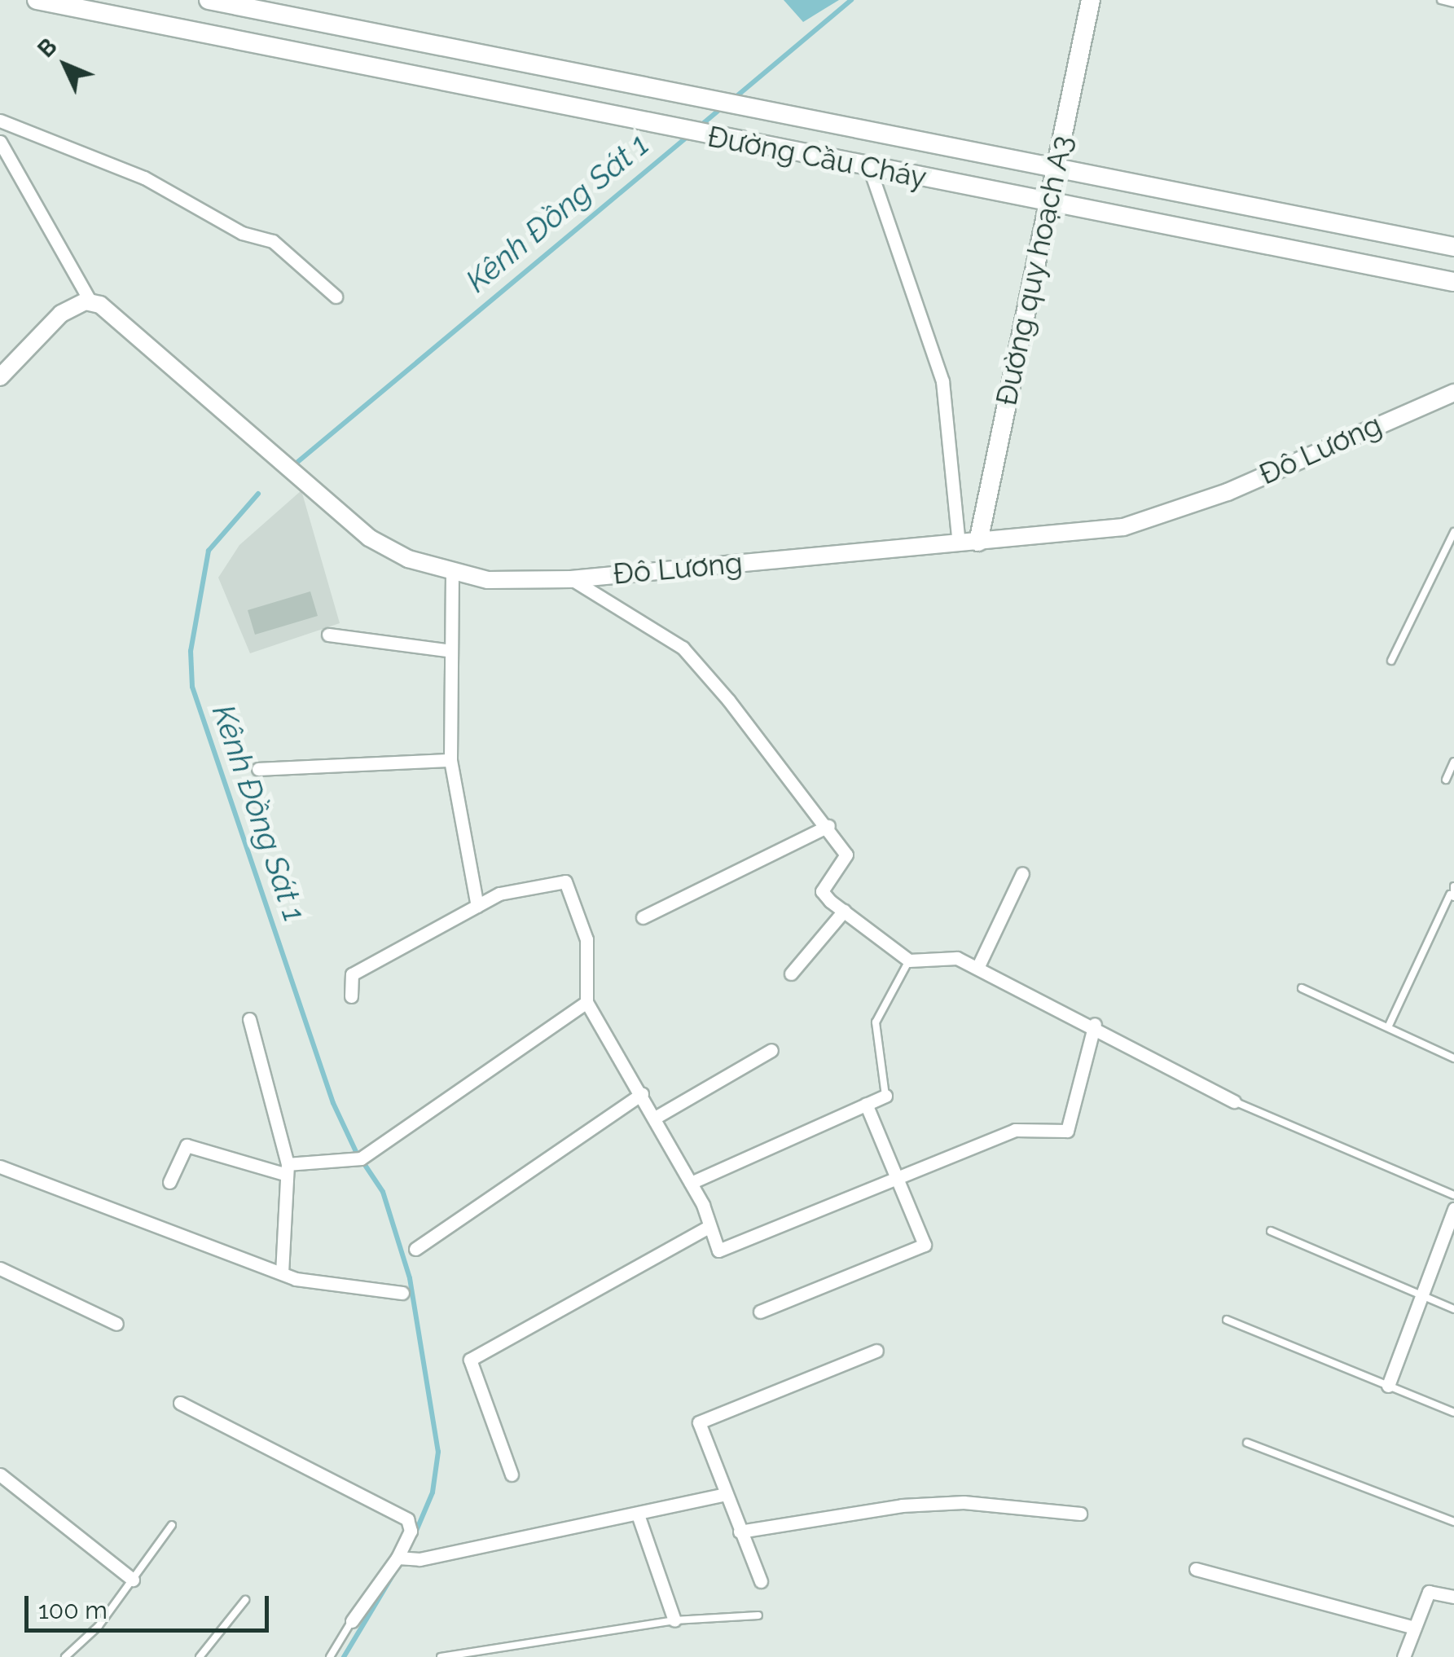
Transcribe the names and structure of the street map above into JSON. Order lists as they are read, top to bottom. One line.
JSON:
{"streets":{"main road":["Đường Cầu Cháy","Đường quy hoạch A3"],"street":["Đô Lương"]},"crossings":[["Đường Cầu Cháy","Đường quy hoạch A3"],["Đường quy hoạch A3","Đô Lương"]],"water":["Kênh Đồng Sát 1"],"scale_bar":"100 m","north":"top left"}
